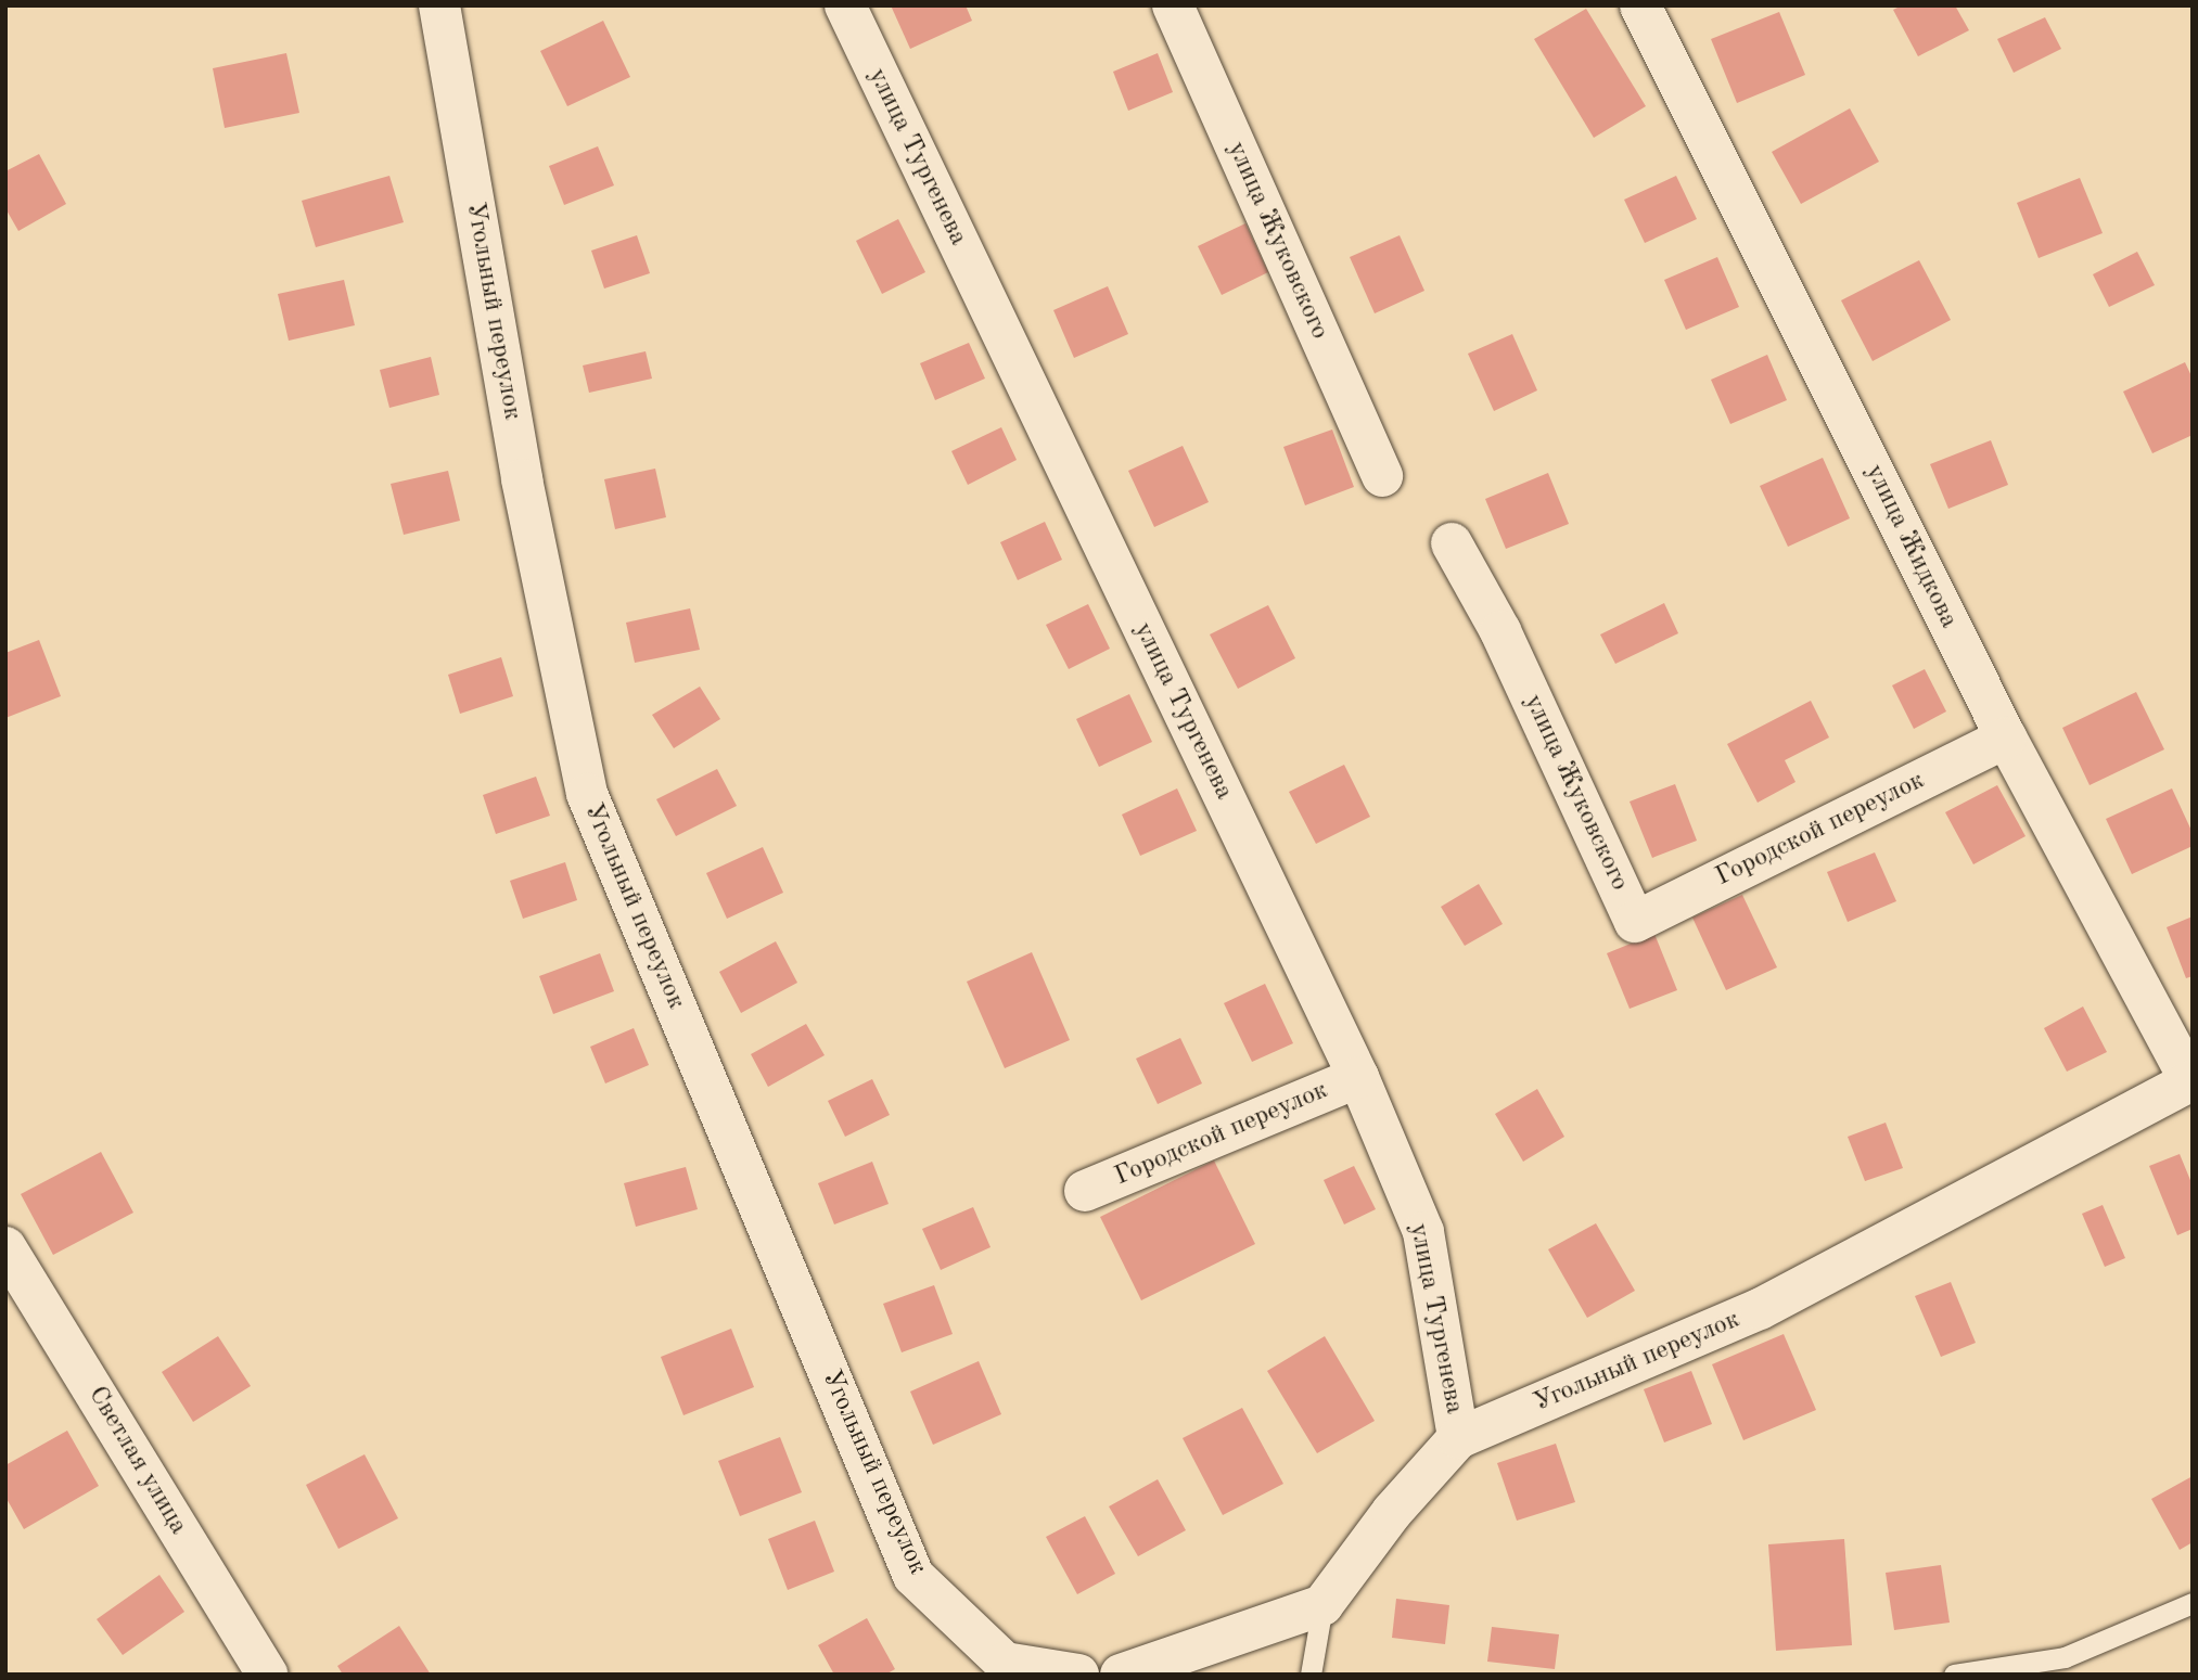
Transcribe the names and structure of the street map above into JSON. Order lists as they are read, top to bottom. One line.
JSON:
{"streets":{"street":["улица Тургенева","улица Жуковского","Угольный переулок","улица Жидкова","Городской переулок","Светлая улица"]},"crossings":[["улица Тургенева","Угольный переулок"],["улица Тургенева","Городской переулок"],["улица Жуковского","Городской переулок"],["Угольный переулок","улица Жидкова"],["улица Жидкова","Городской переулок"]]}
